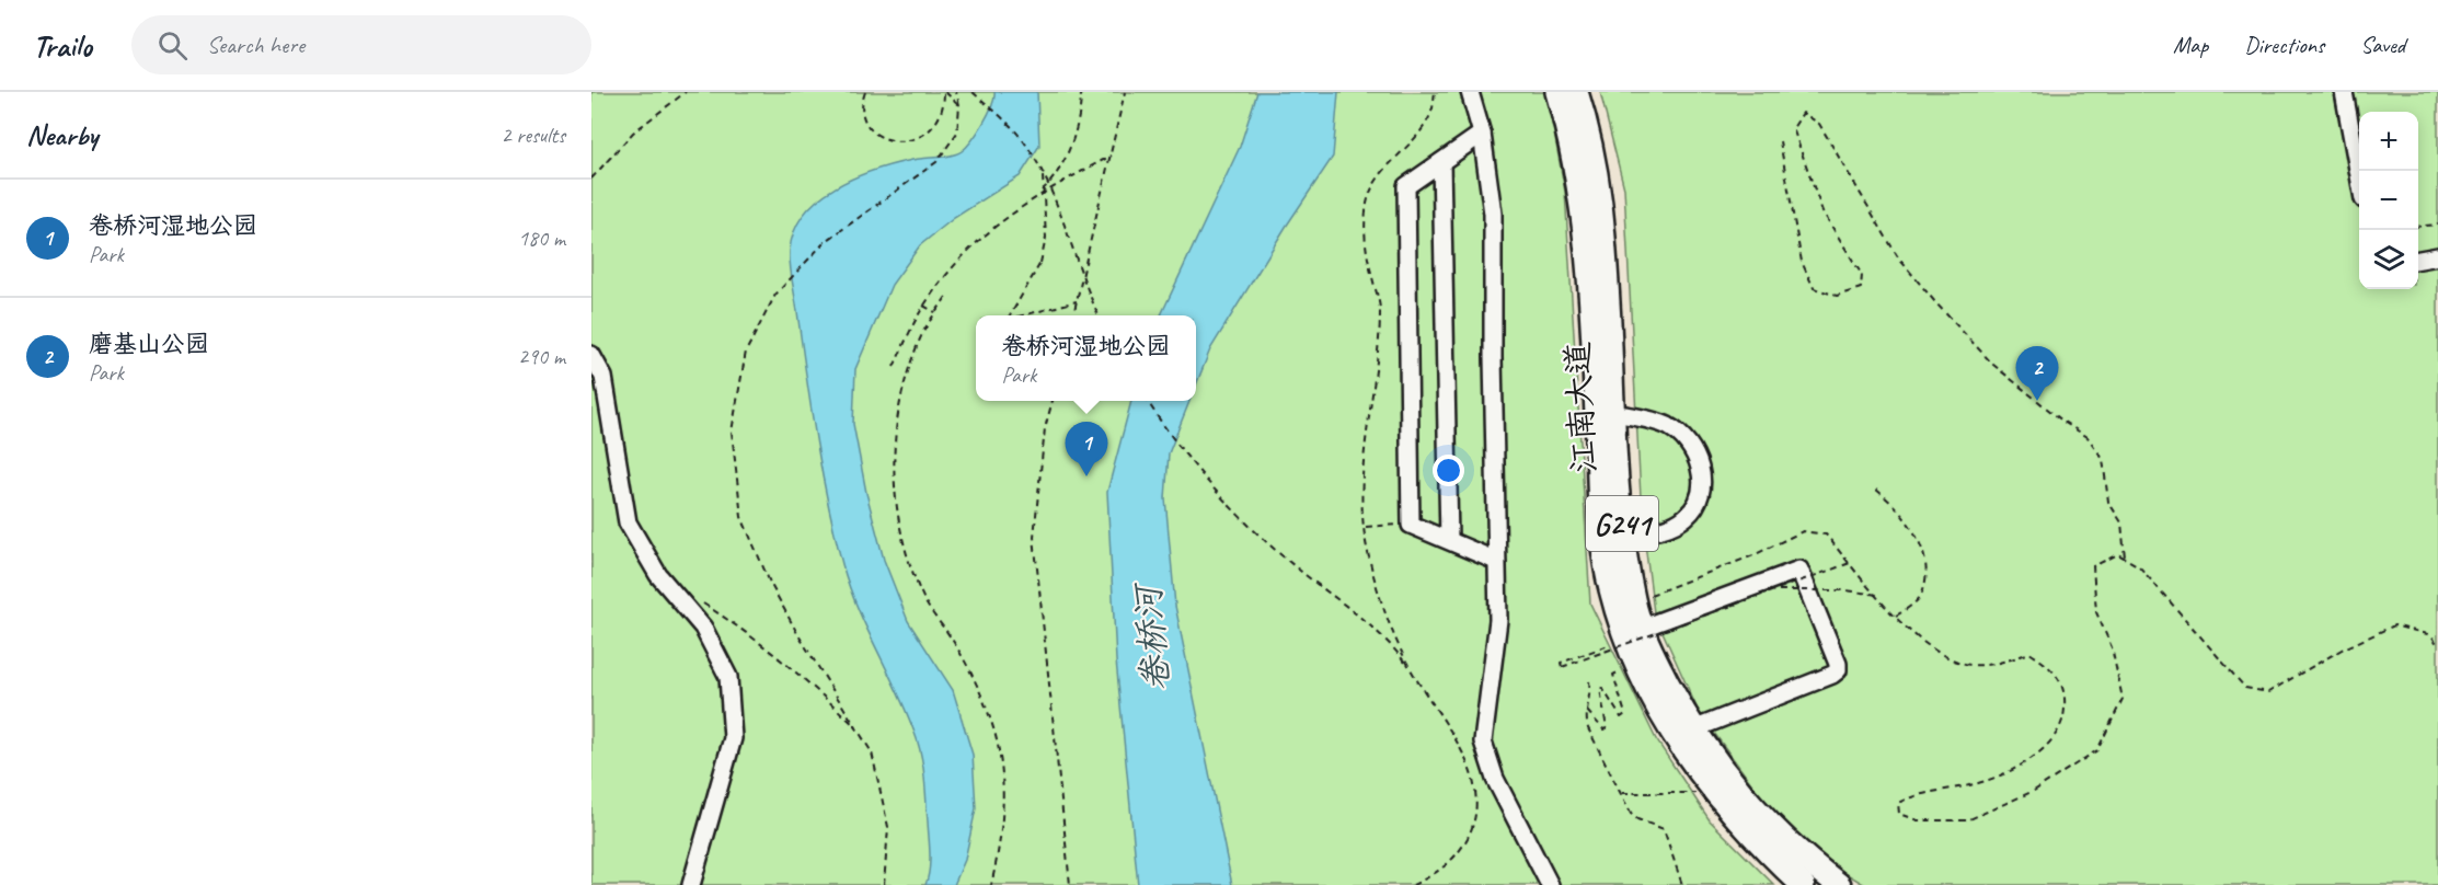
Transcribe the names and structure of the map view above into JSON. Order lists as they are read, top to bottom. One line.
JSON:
{"streets":{"highway":["江南大道","G241"]},"water":["卷桥河"],"page":{"header":"Trailo","search":"Search here","nav":["Map","Directions","Saved"],"heading":["Nearby","2 results"],"map_buttons":["+","−"],"list":[{"mark":"1","name":"卷桥河湿地公园","note":"Park","value":"180 m"},{"mark":"2","name":"磨基山公园","note":"Park","value":"290 m"}],"popup":["卷桥河湿地公园","Park"],"pins":["2","1"]}}
